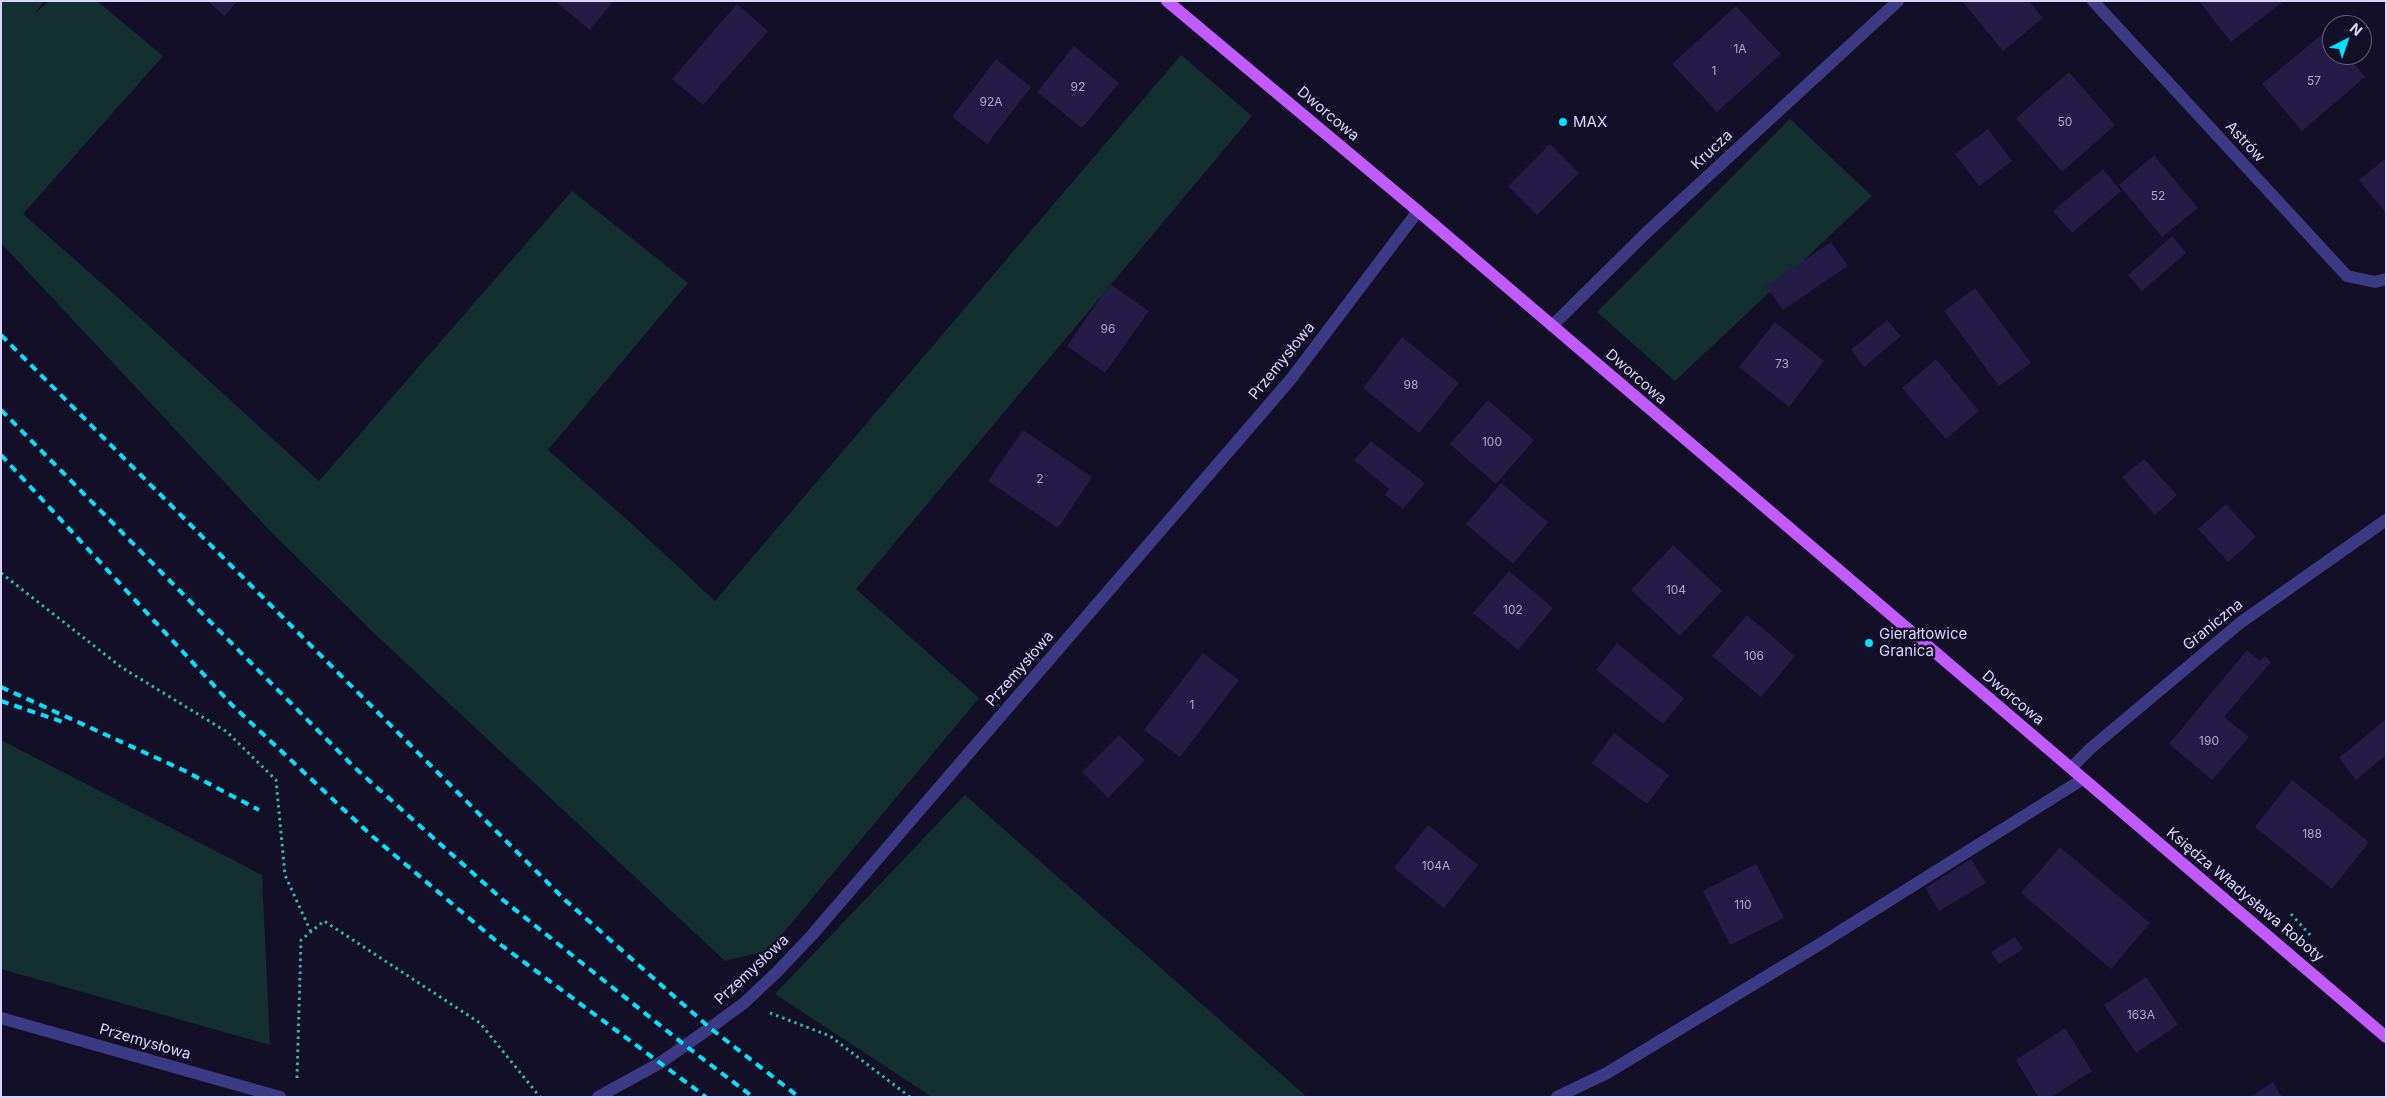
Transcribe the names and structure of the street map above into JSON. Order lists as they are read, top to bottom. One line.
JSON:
{"streets":{"main road":["Dworcowa","Księdza Władysława Roboty"],"street":["Astrów","Krucza","Przemysłowa","Graniczna"]},"crossings":[["Dworcowa","Krucza"],["Dworcowa","Przemysłowa"],["Dworcowa","Graniczna"],["Dworcowa","Księdza Władysława Roboty"]],"places":["MAX","Gierałtowice Granica"],"house_numbers":["1A","1","57","92","92A","50","52","96","73","98","100","2","104","102","106","1","190","188","104A","110","163A"],"north":"top right"}
